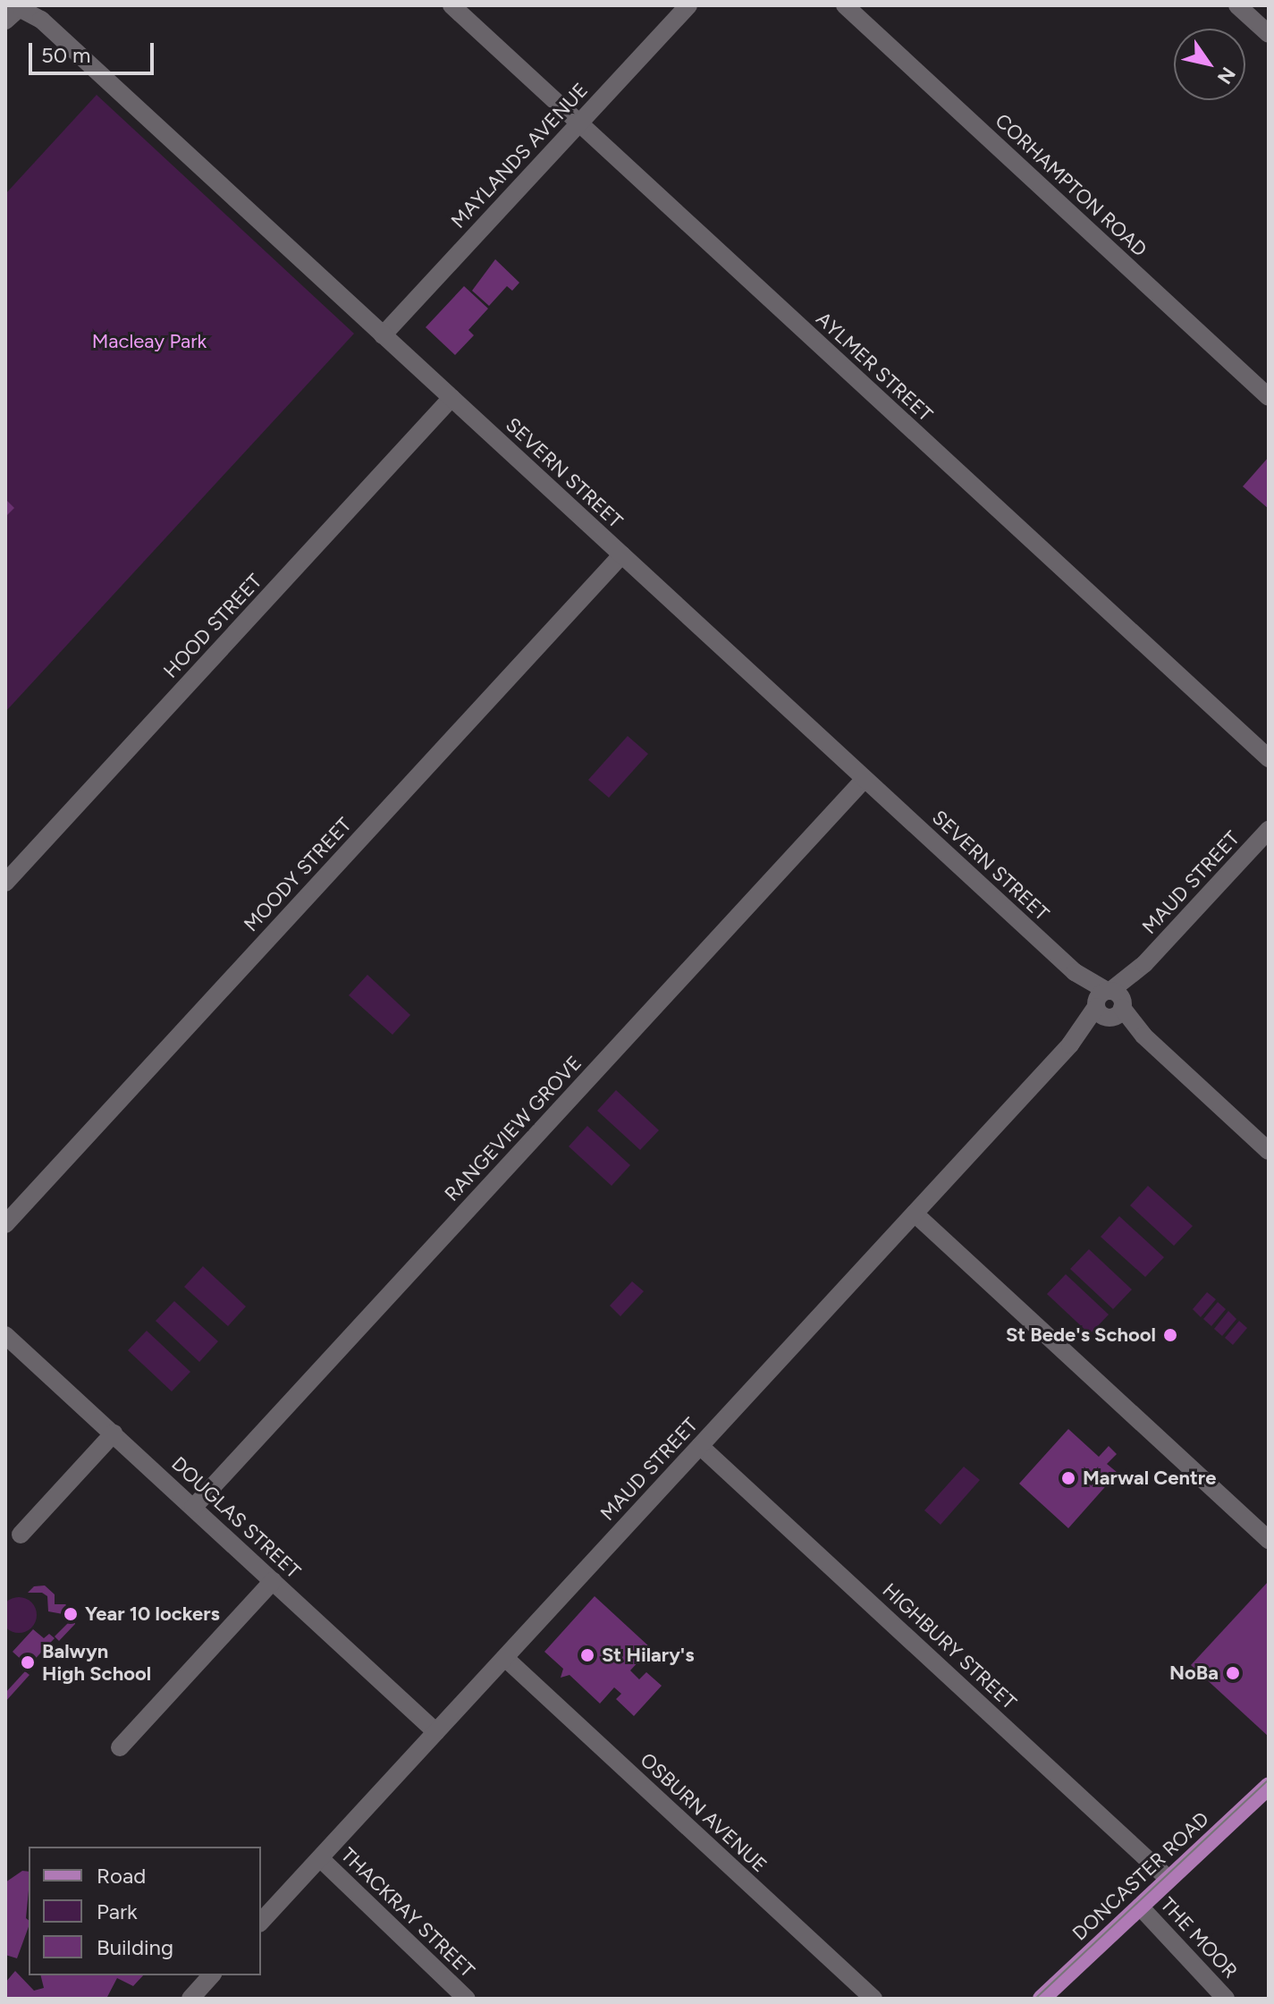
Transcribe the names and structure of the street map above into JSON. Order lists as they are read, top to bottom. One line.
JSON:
{"streets":{"main road":["DONCASTER ROAD"],"street":["MAYLANDS AVENUE","CORHAMPTON ROAD","AYLMER STREET","SEVERN STREET","HOOD STREET","MOODY STREET","MAUD STREET","RANGEVIEW GROVE","DOUGLAS STREET","HIGHBURY STREET","OSBURN AVENUE","THACKRAY STREET","THE MOOR"]},"crossings":[["MAYLANDS AVENUE","AYLMER STREET"],["MAYLANDS AVENUE","SEVERN STREET"],["SEVERN STREET","HOOD STREET"],["SEVERN STREET","MOODY STREET"],["SEVERN STREET","MAUD STREET"],["SEVERN STREET","RANGEVIEW GROVE"],["MAUD STREET","DOUGLAS STREET"],["MAUD STREET","HIGHBURY STREET"],["MAUD STREET","OSBURN AVENUE"],["MAUD STREET","THACKRAY STREET"],["RANGEVIEW GROVE","DOUGLAS STREET"],["HIGHBURY STREET","DONCASTER ROAD"],["DONCASTER ROAD","THE MOOR"]],"parks":["Macleay Park"],"places":["St Bede's School","Marwal Centre","Year 10 lockers","St Hilary's","Balwyn High School","NoBa"],"legend":["Road","Park","Building"],"scale_bar":"50 m","north":"bottom right"}
